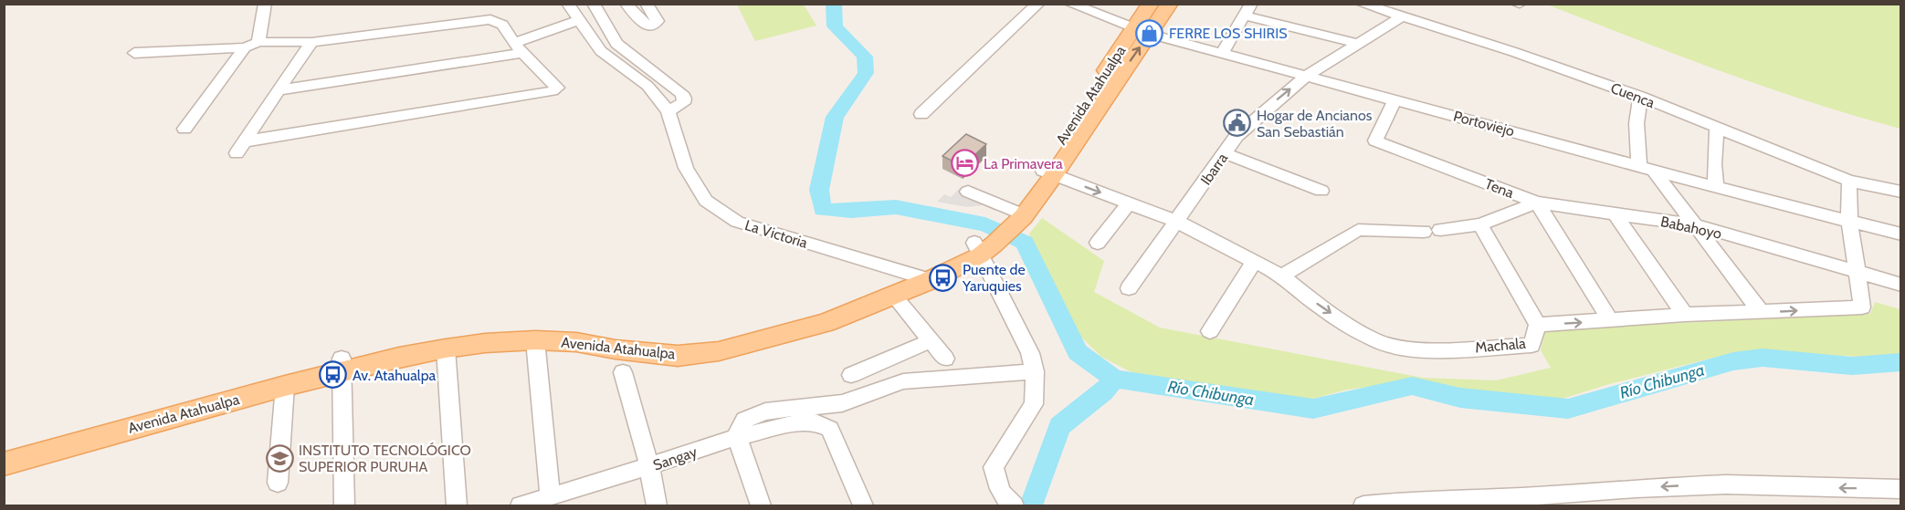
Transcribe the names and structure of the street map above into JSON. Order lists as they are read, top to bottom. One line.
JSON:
{"streets":{"main road":["Avenida Atahualpa"],"street":["Cuenca","Portoviejo","Ibarra","Tena","Babahoyo","La Victoria","Machala","Sangay"]},"crossings":[["Avenida Atahualpa","Portoviejo"],["Avenida Atahualpa","La Victoria"],["Avenida Atahualpa","Machala"],["Cuenca","Ibarra"],["Cuenca","Machala"],["Portoviejo","Ibarra"],["Portoviejo","Tena"],["Portoviejo","Machala"],["Ibarra","Machala"],["Tena","Babahoyo"],["Babahoyo","Machala"]],"one_way":["Machala"],"water":["Río Chibunga"],"places":{"shop":["FERRE LOS SHIRIS"],"public building":["Hogar de Ancianos San Sebastián"],"hotel":["La Primavera"],"bus stop":["Puente de Yaruquies","Av. Atahualpa"],"school or university":["INSTITUTO TECNOLÓGICO SUPERIOR PURUHA"]}}
